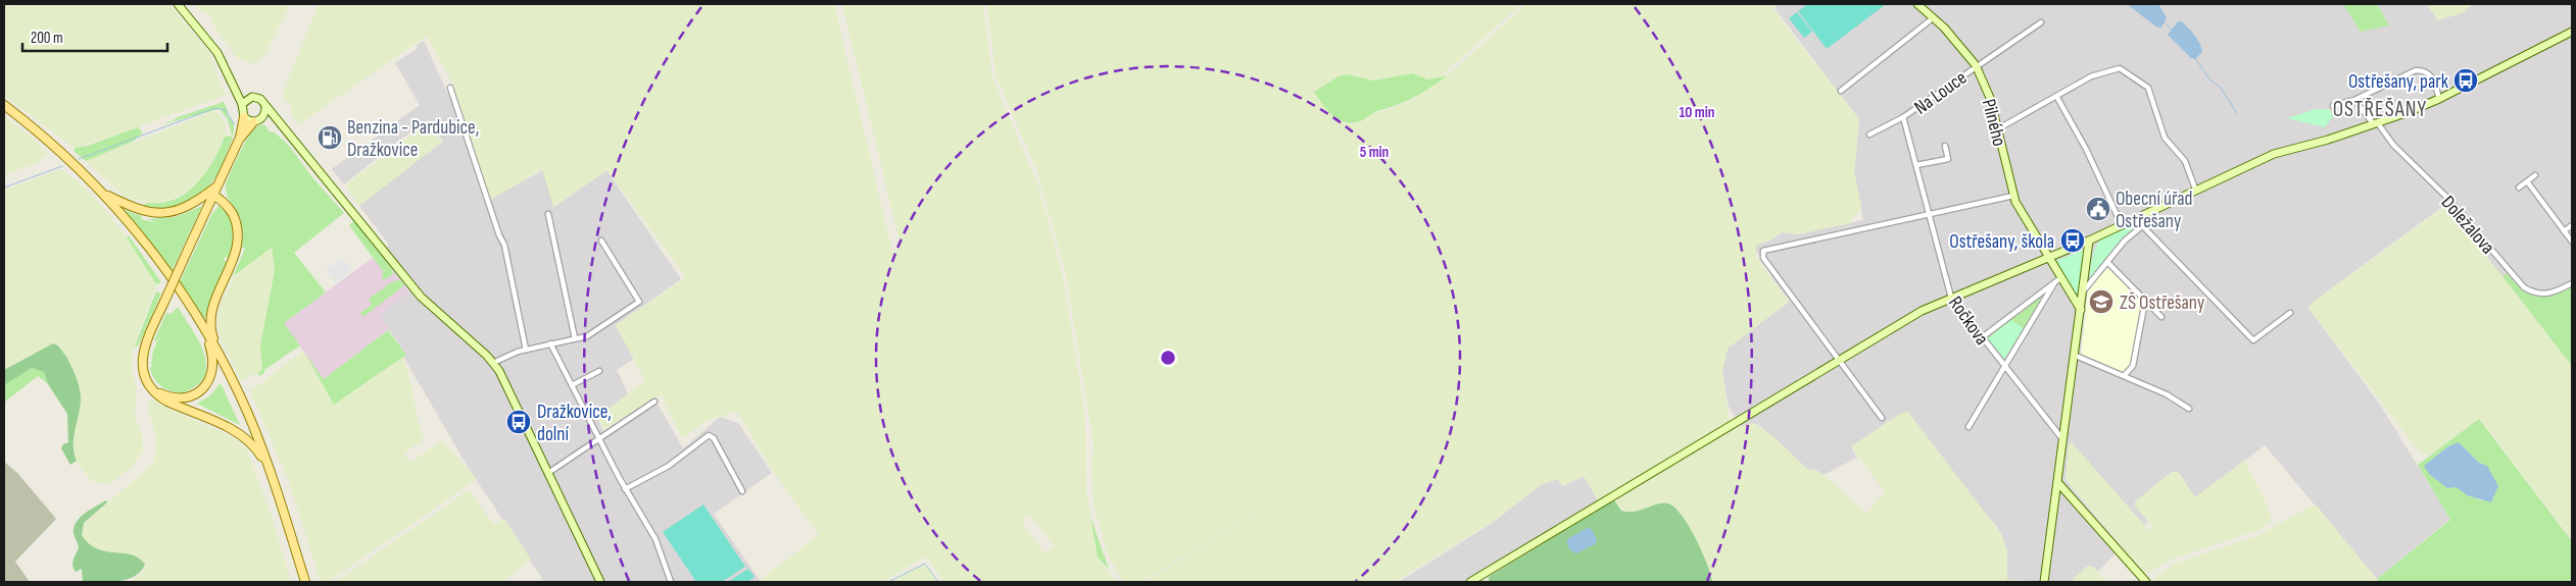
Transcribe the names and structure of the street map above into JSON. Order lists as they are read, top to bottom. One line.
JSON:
{"streets":{"street":["Na Louce","Pilného","Doležalova","Ročkova"]},"crossings":[["Na Louce","Pilného"],["Na Louce","Ročkova"]],"districts":["OSTŘEŠANY"],"places":{"bus stop":["Ostřešany, park","Ostřešany, škola","Dražkovice, dolní"],"fuel station":["Benzina - Pardubice, Dražkovice"],"public building":["Obecní úřad Ostřešany"],"school or university":["ZŠ Ostřešany"]},"scale_bar":"200 m","rings":["10 min","5 min"]}
